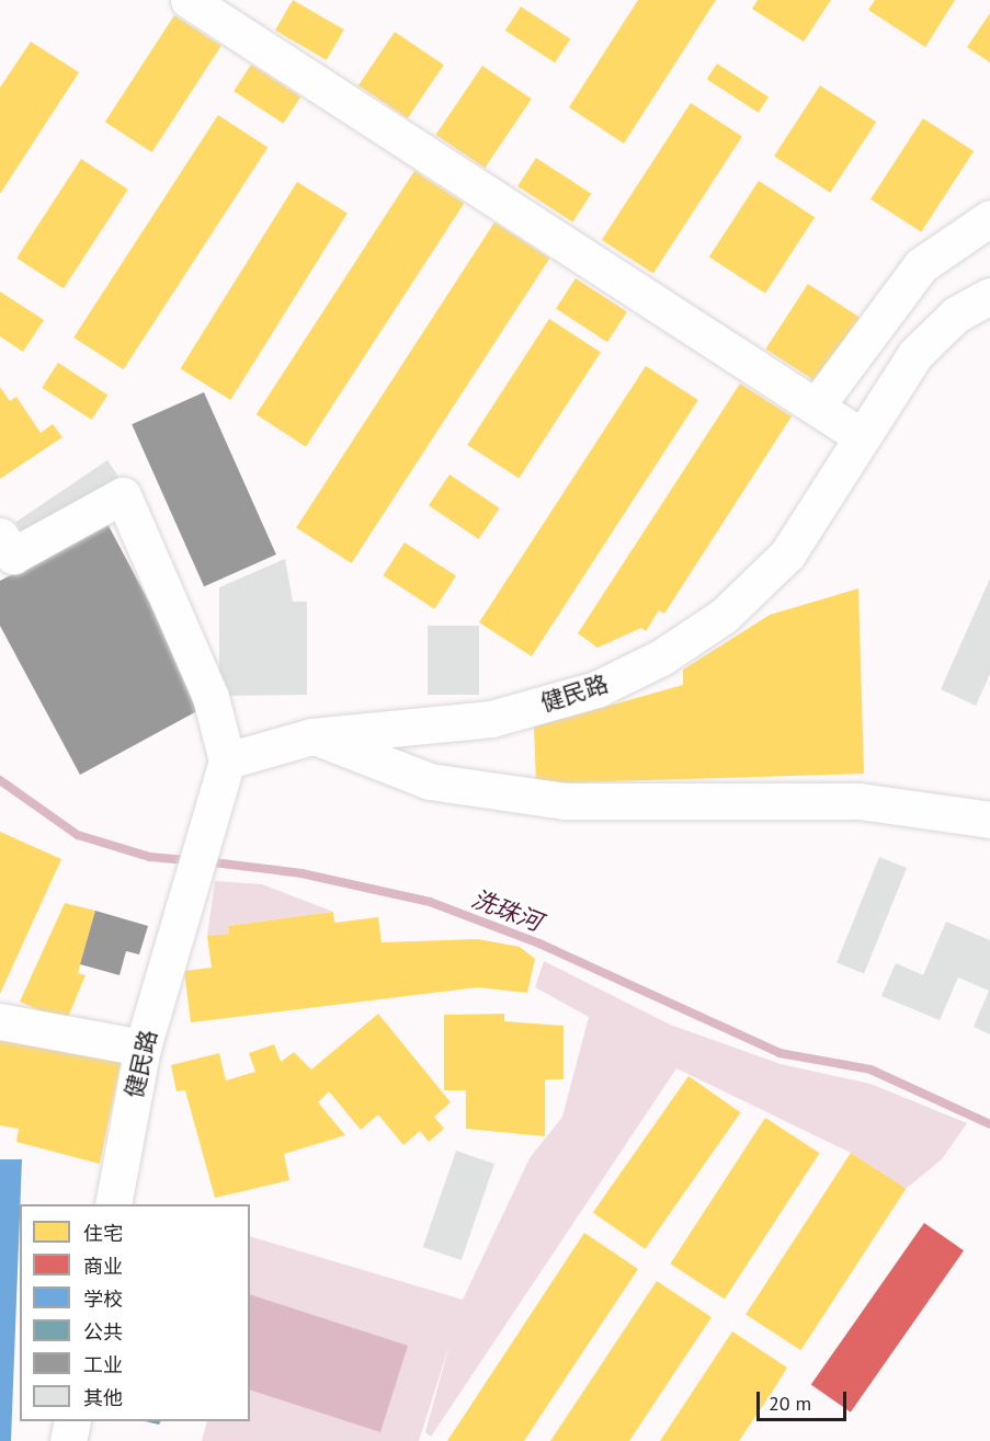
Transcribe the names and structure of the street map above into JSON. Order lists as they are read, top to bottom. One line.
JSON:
{"streets":{"street":["健民路"]},"water":["洗珠河"],"legend":["住宅","商业","学校","公共","工业","其他"],"scale_bar":"20 m"}
